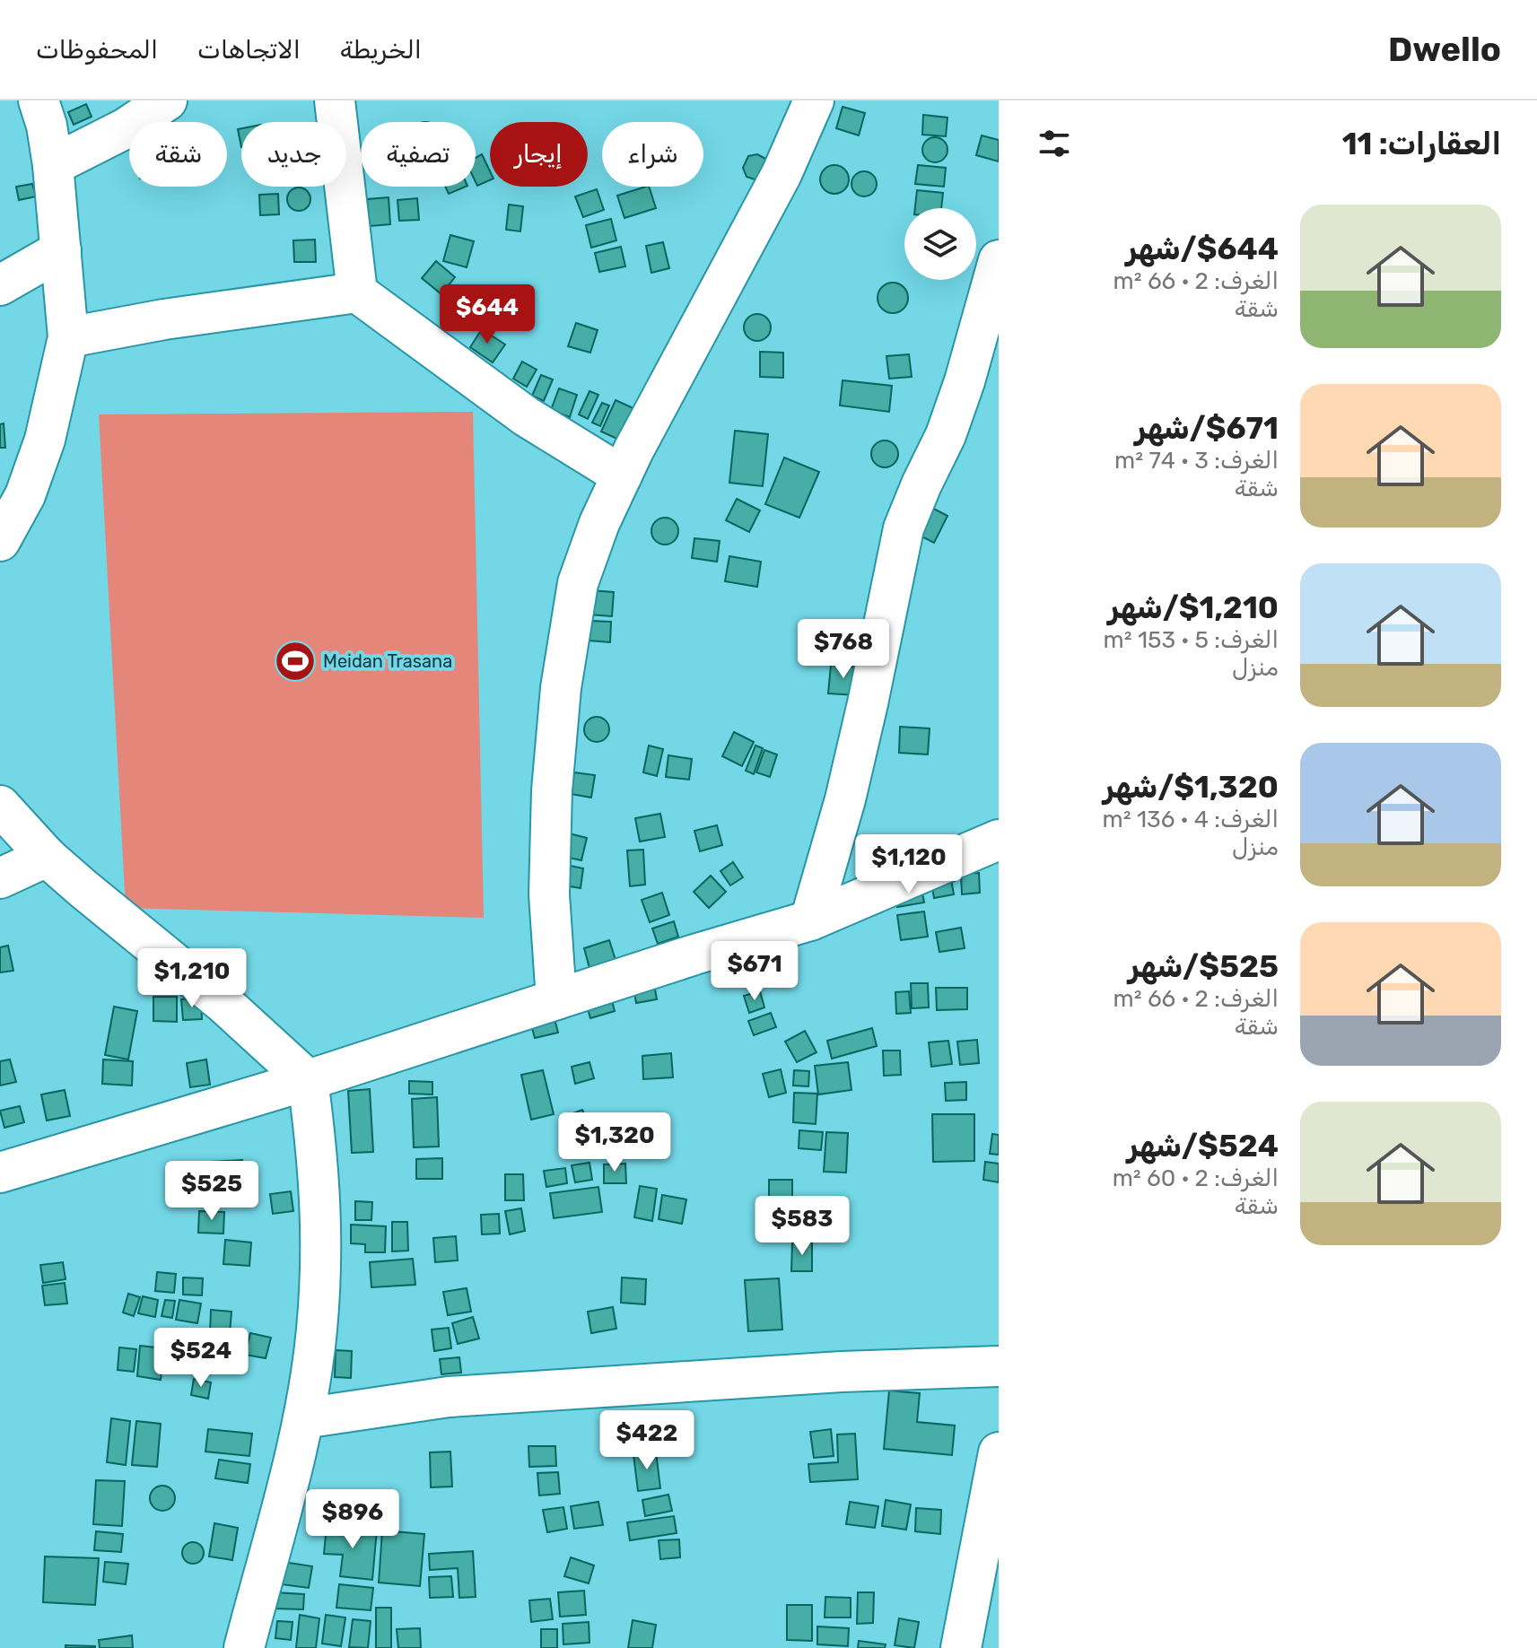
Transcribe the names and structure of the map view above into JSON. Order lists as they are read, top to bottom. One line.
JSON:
{"places":{"sports":["Meidan Trasana"]},"page":{"header":"Dwello","nav":["الخريطة","الاتجاهات","المحفوظات"],"heading":"العقارات: 11","chip":["شراء","إيجار","تصفية","جديد","شقة"],"list":[{"name":"$644/شهر","note":"الغرف: 2 · 66 m² · شقة"},{"name":"$671/شهر","note":"الغرف: 3 · 74 m² · شقة"},{"name":"$1,210/شهر","note":"الغرف: 5 · 153 m² · منزل"},{"name":"$1,320/شهر","note":"الغرف: 4 · 136 m² · منزل"},{"name":"$525/شهر","note":"الغرف: 2 · 66 m² · شقة"},{"name":"$524/شهر","note":"الغرف: 2 · 60 m² · شقة"}],"price":["$644","$768","$1,120","$671","$1,210","$1,320","$525","$583","$524","$422","$896"]}}
